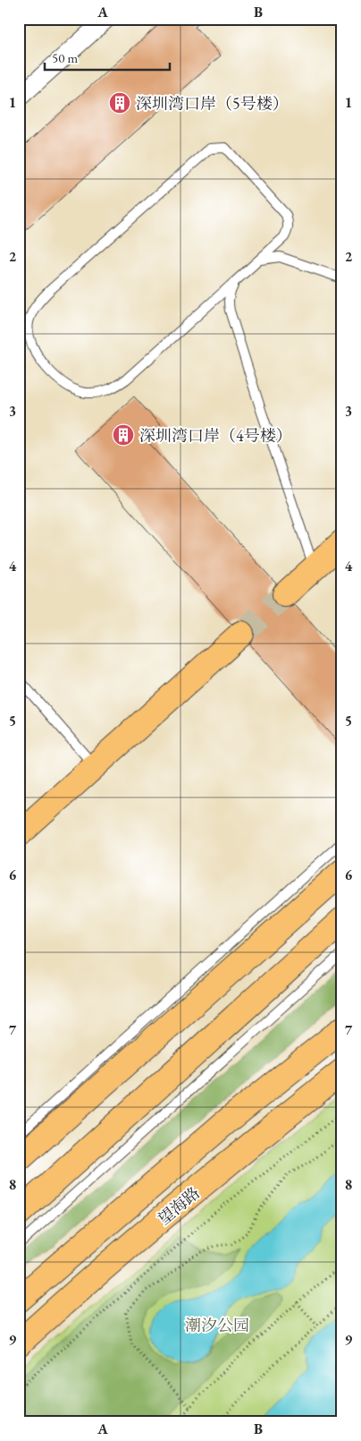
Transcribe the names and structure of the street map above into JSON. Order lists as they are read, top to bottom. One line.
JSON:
{"streets":{"main road":["望海路"]},"parks":["潮汐公园"],"places":{"building":["深圳湾口岸（5号楼）","深圳湾口岸（4号楼）"]},"scale_bar":"50 m","grid":{"columns":["A","B"],"rows":["1","2","3","4","5","6","7","8","9"]}}
